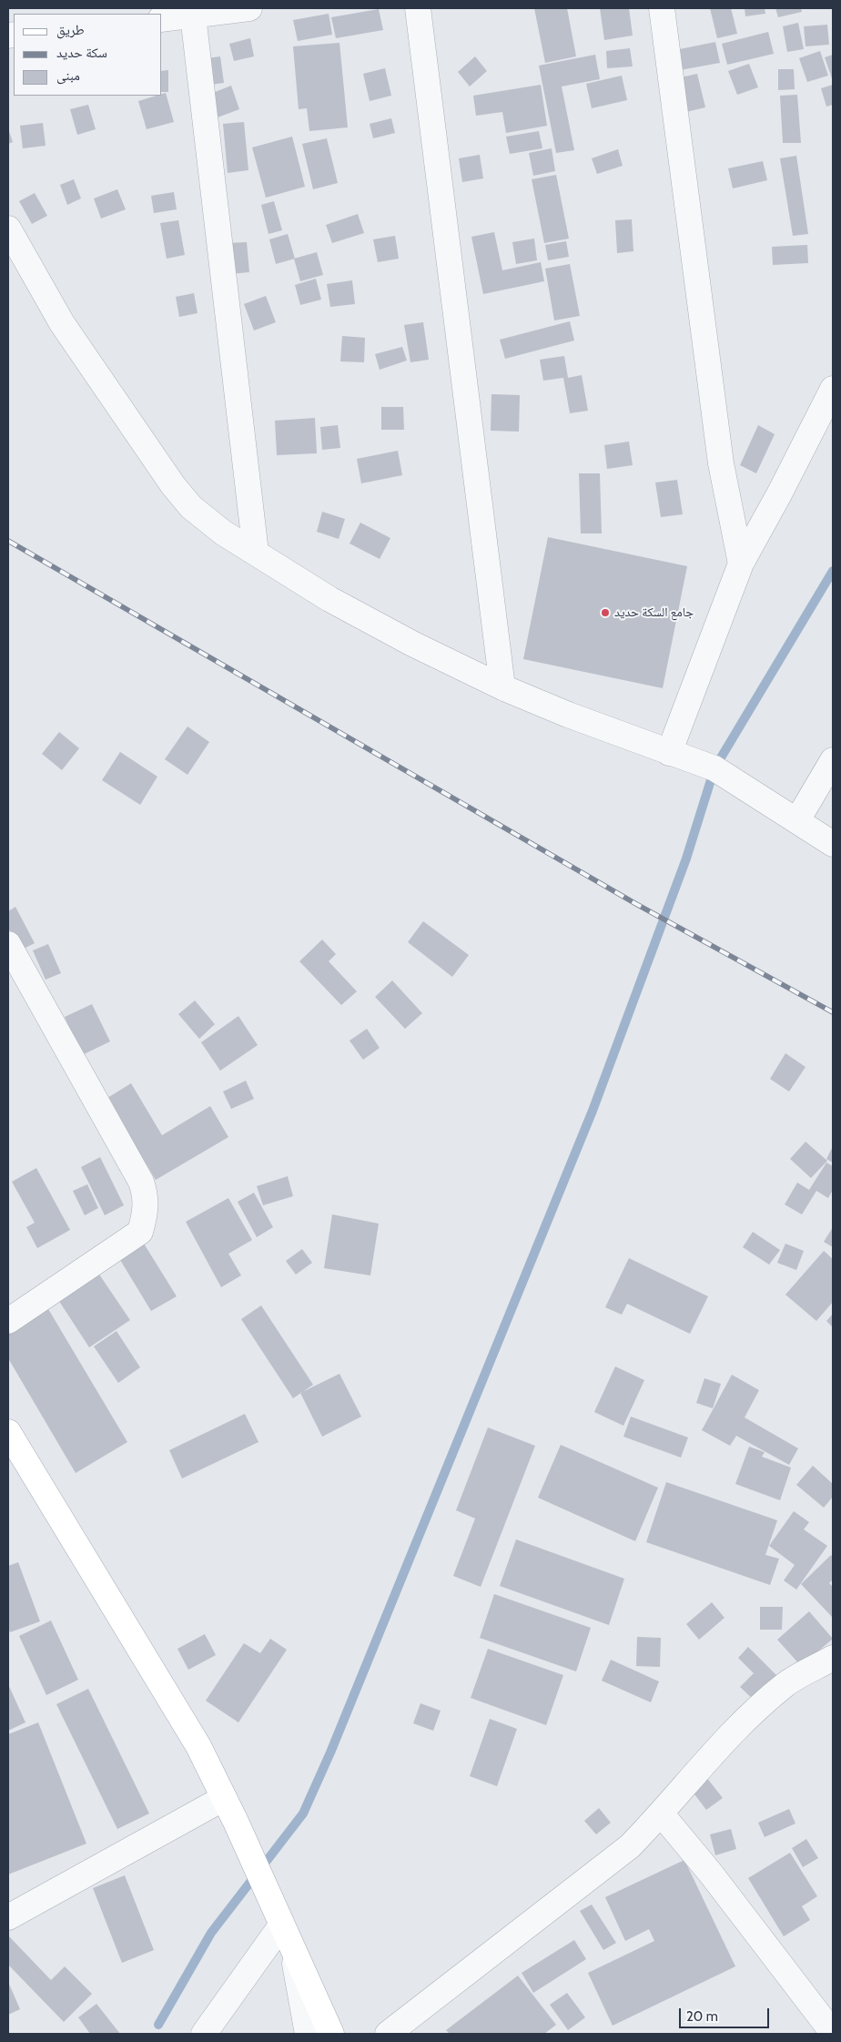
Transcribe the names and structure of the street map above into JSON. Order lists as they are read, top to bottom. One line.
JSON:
{"places":["جامع السكة حديد"],"legend":["طريق","سكة حديد","مبنى"],"scale_bar":"20 m"}
